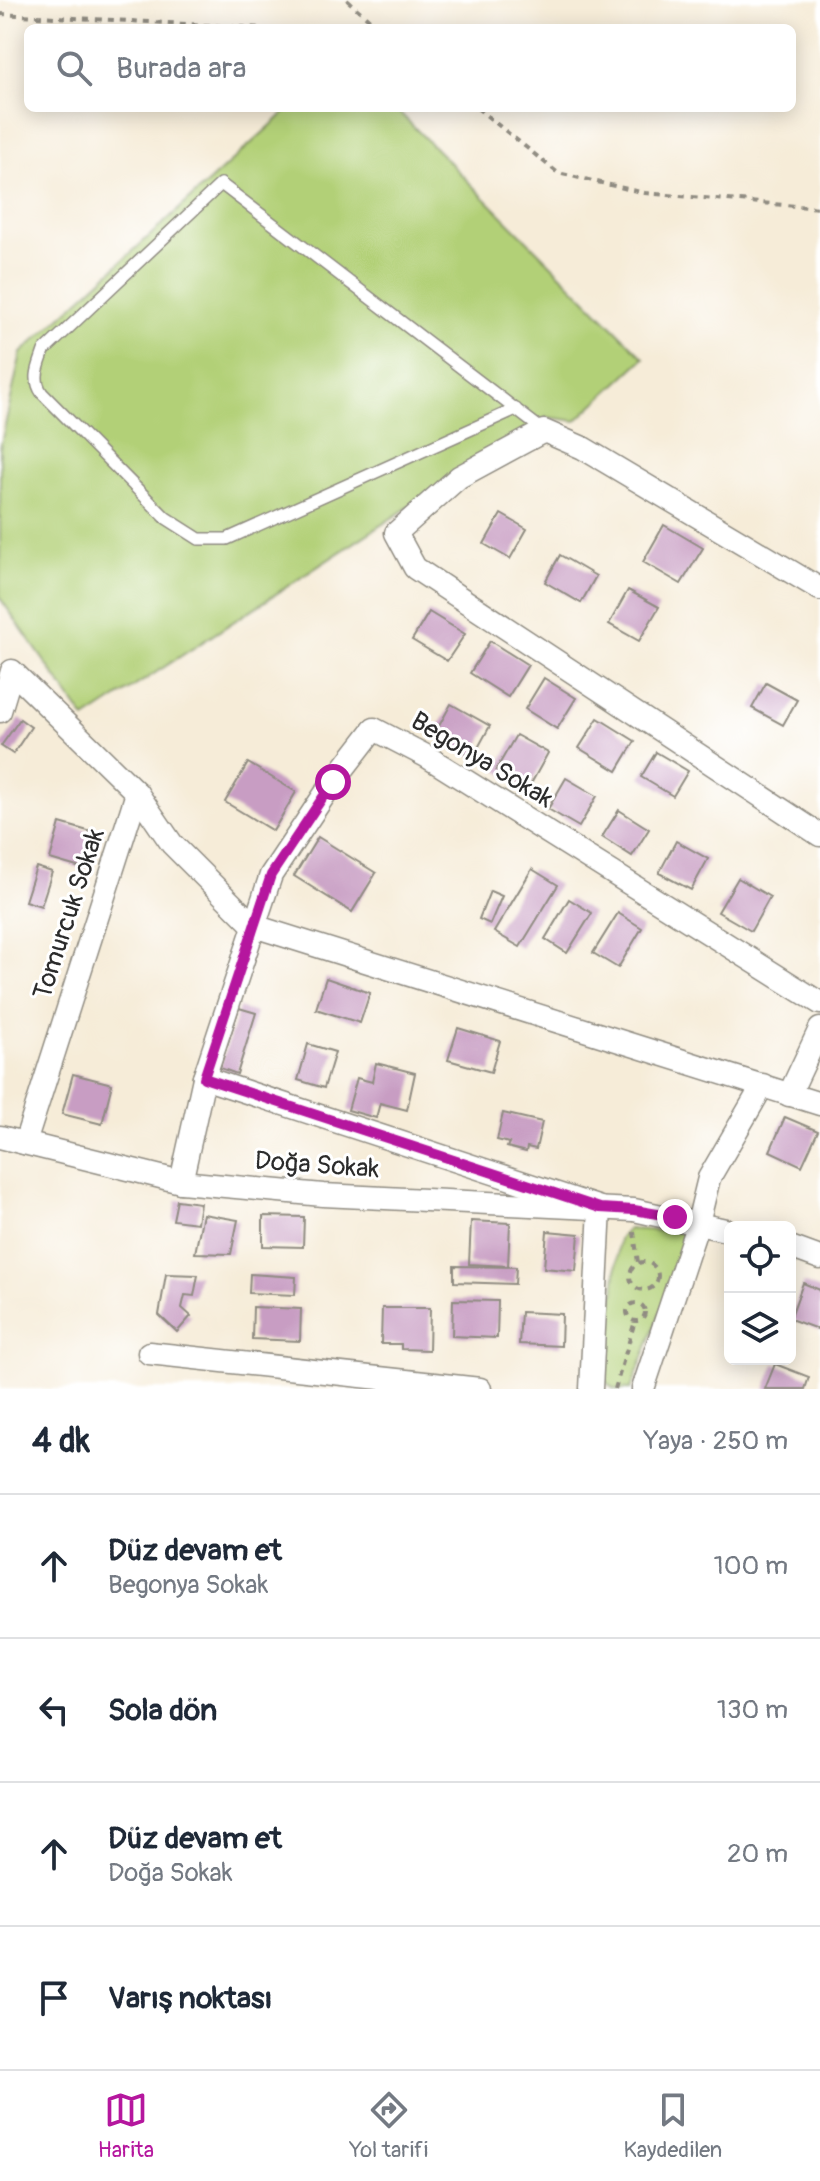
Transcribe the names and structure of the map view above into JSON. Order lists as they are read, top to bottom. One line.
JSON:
{"streets":{"street":["Begonya Sokak","Tomurcuk Sokak","Doğa Sokak"]},"crossings":[["Begonya Sokak","Doğa Sokak"],["Tomurcuk Sokak","Doğa Sokak"]],"page":{"search":"Burada ara","heading":["4 dk","Yaya · 250 m"],"list":[["Düz devam et","Begonya Sokak","100 m"],["Sola dön","130 m"],["Düz devam et","Doğa Sokak","20 m"],"Varış noktası"],"nav":["Harita","Yol tarifi","Kaydedilen"]}}
